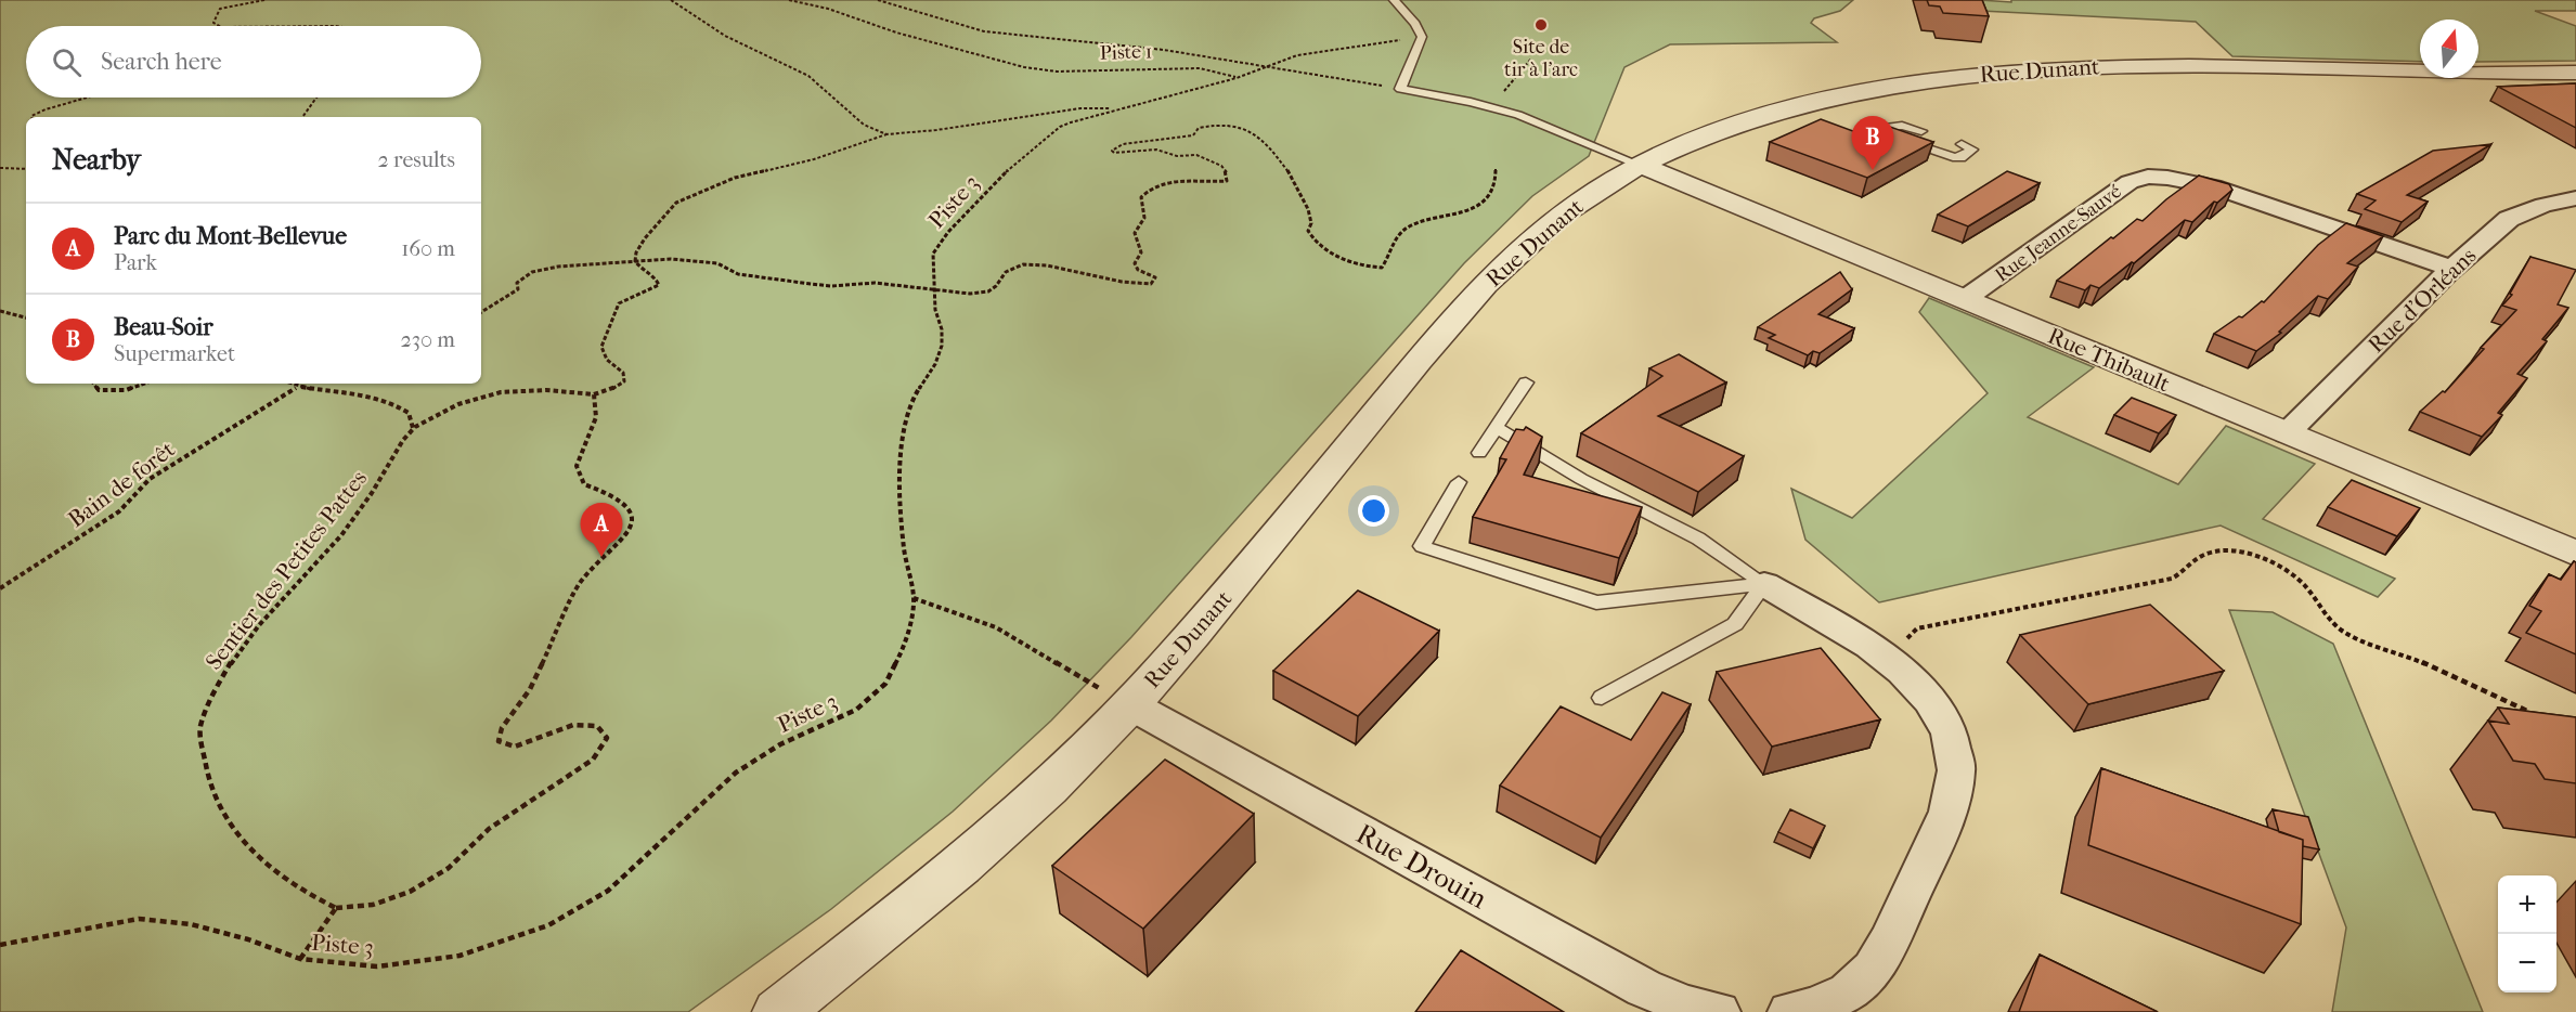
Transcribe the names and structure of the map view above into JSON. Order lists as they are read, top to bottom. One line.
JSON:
{"streets":{"street":["Rue Dunant","Rue Jeanne-Sauvé","Rue d'Orléans","Rue Thibault","Rue Drouin"],"path":["Piste 1","Piste 3","Bain de forêt","Sentier des Petites Pattes"]},"crossings":[["Piste 1","Piste 3"],["Rue Dunant","Rue Thibault"],["Rue Dunant","Rue Drouin"],["Rue Jeanne-Sauvé","Rue d'Orléans"],["Rue Jeanne-Sauvé","Rue Thibault"],["Rue d'Orléans","Rue Thibault"]],"places":["Site de tir à l'arc"],"north":"top","page":{"search":"Search here","pins":["B","A"],"heading":["Nearby","2 results"],"list":[{"mark":"A","name":"Parc du Mont-Bellevue","note":"Park","value":"160 m"},{"mark":"B","name":"Beau-Soir","note":"Supermarket","value":"230 m"}],"map_buttons":["+","−"]}}
